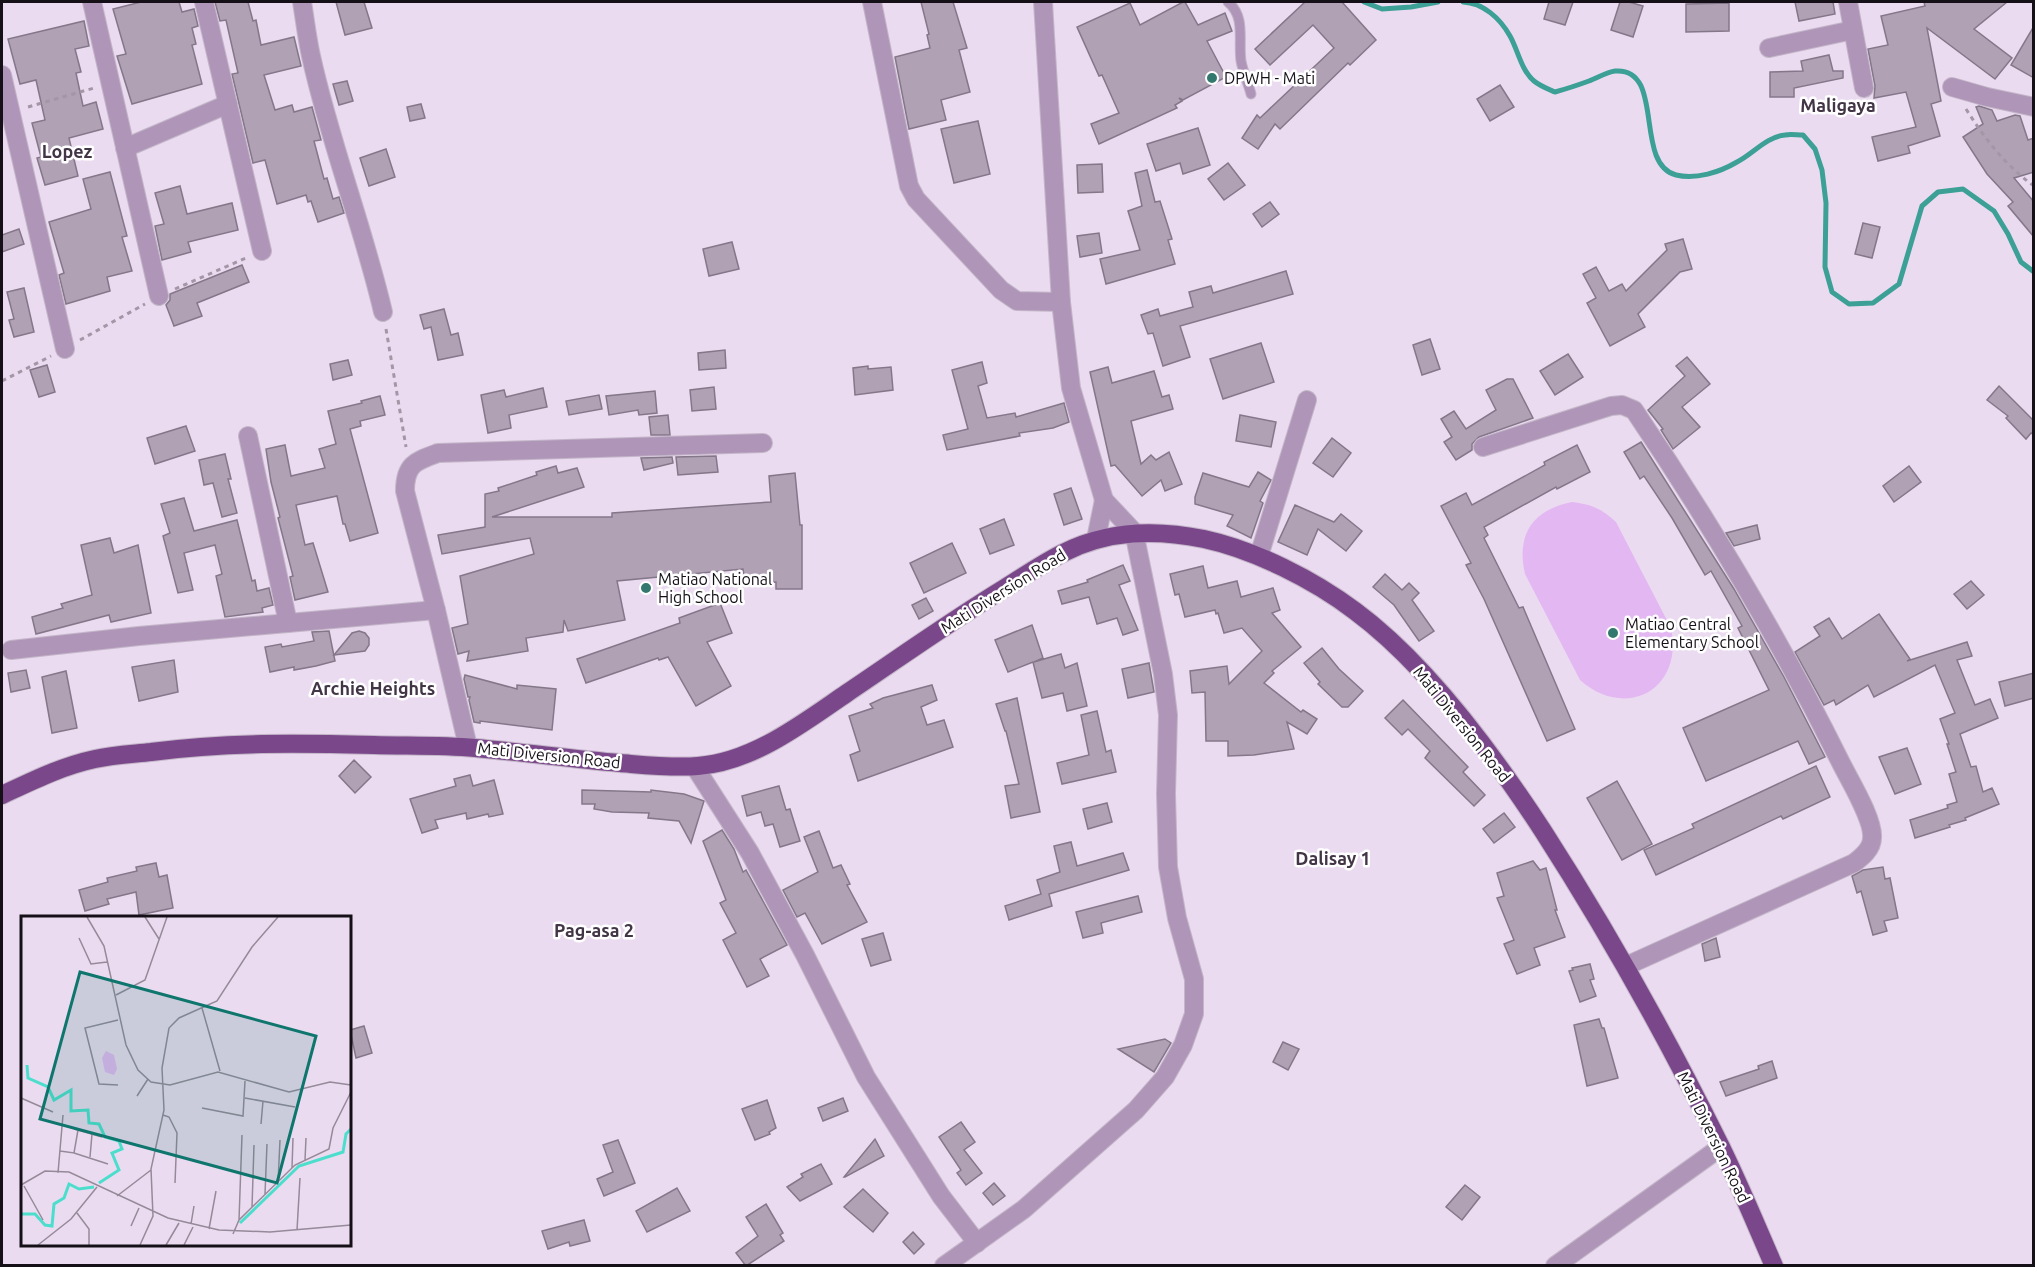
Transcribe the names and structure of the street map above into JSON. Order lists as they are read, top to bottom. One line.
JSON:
{"streets":{"highway":["Mati Diversion Road"]},"districts":["Maligaya","Lopez","Archie Heights","Dalisay 1","Pag-asa 2"],"places":["DPWH - Mati","Matiao National High School","Matiao Central Elementary School"]}
